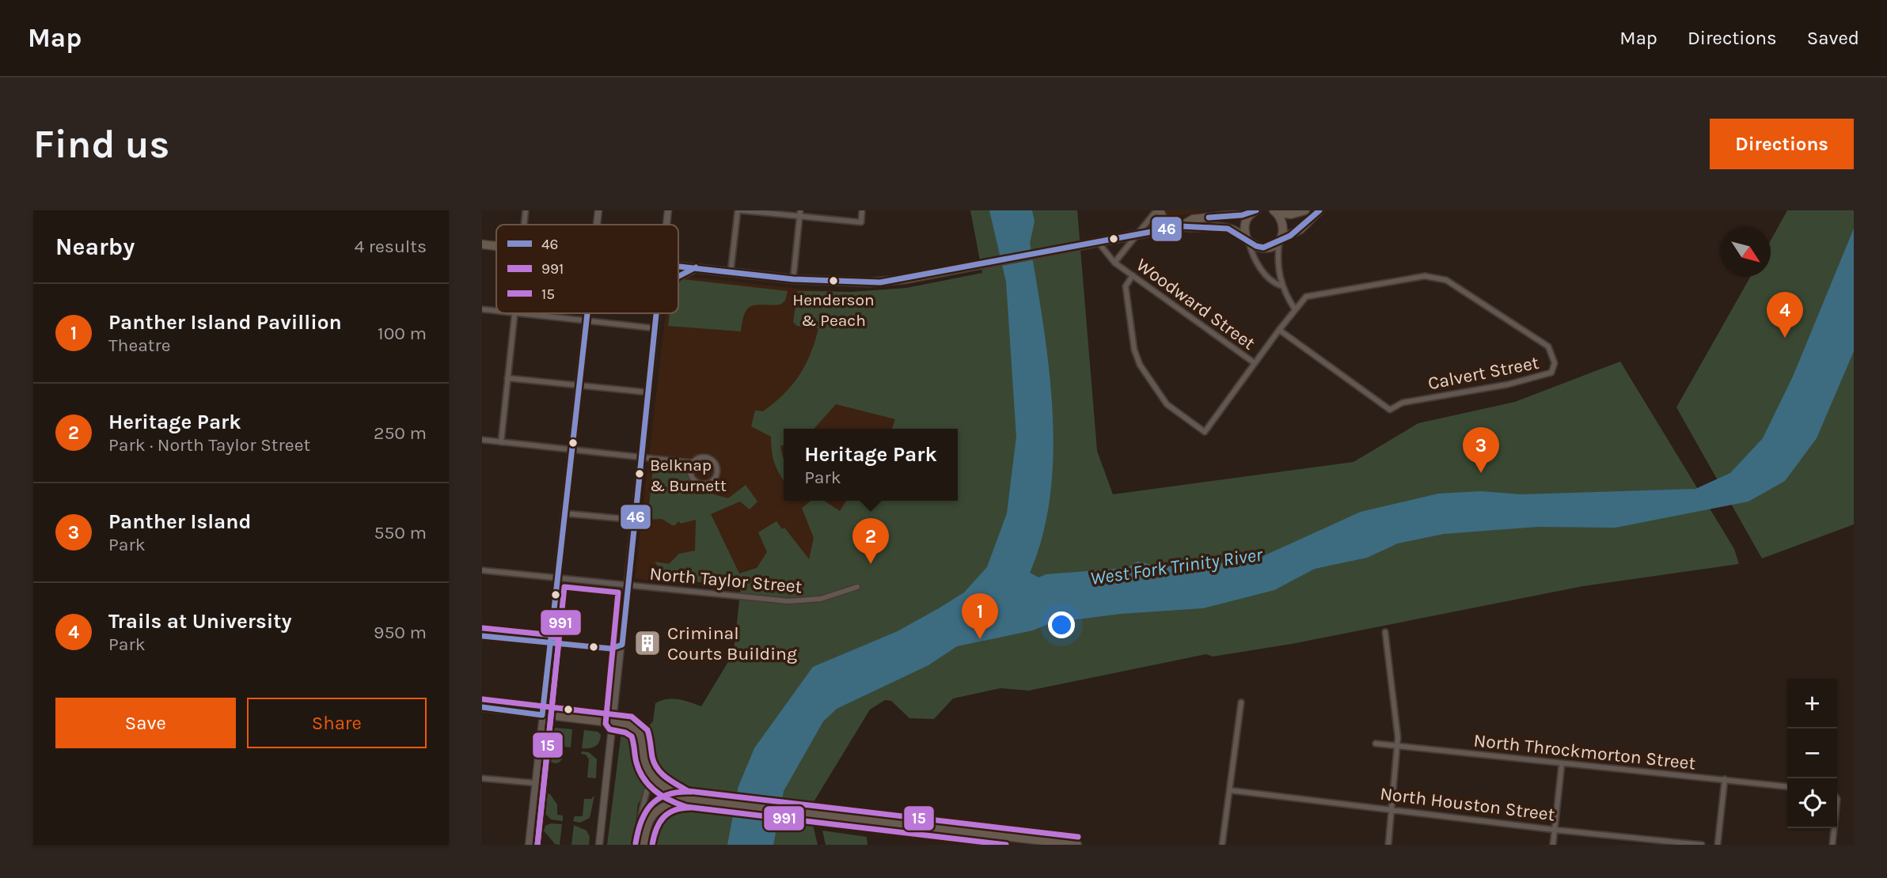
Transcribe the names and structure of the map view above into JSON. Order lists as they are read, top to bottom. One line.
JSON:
{"streets":{"street":["Woodward Street","Calvert Street","North Taylor Street","North Throckmorton Street","North Houston Street"]},"crossings":[["Woodward Street","Calvert Street"]],"water":["West Fork Trinity River"],"places":{"other":["Henderson & Peach","Belknap & Burnett"],"building":["Criminal Courts Building"]},"lines":["transit line 46","transit line 991","transit line 15"],"legend":["46","991","15"],"north":"bottom right","page":{"header":"Map","nav":["Map","Directions","Saved"],"buttons":["Directions",["Save","Share"]],"title":"Find us","heading":["Nearby","4 results"],"list":[{"mark":"1","name":"Panther Island Pavillion","note":"Theatre","value":"100 m"},{"mark":"2","name":"Heritage Park","note":"Park · North Taylor Street","value":"250 m"},{"mark":"3","name":"Panther Island","note":"Park","value":"550 m"},{"mark":"4","name":"Trails at University","note":"Park","value":"950 m"}],"pins":["4","3","2","1"],"popup":["Heritage Park","Park"],"map_buttons":["+","−"]}}
